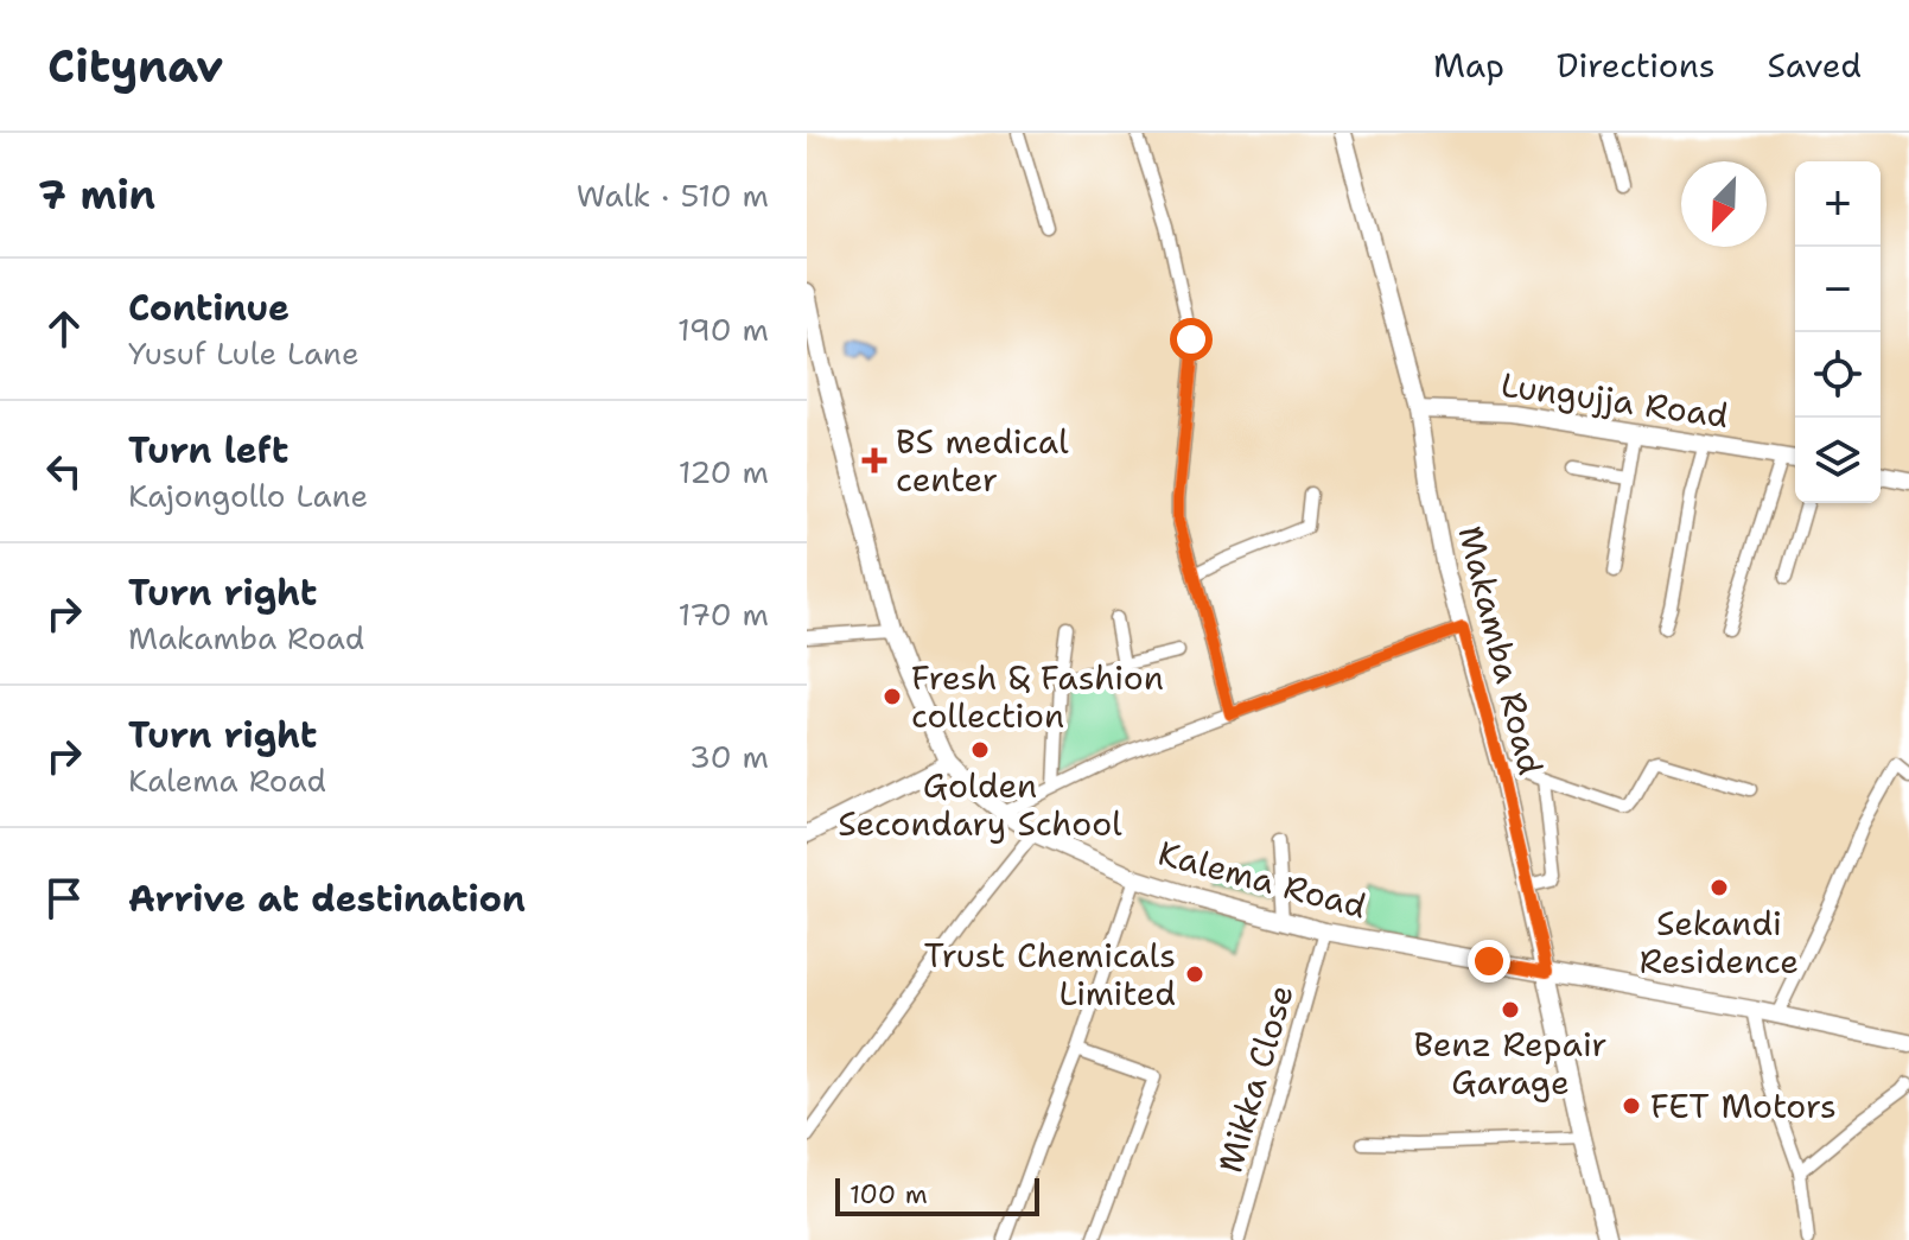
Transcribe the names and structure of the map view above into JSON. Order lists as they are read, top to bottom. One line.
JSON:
{"streets":{"street":["Lungujja Road","Makamba Road","Kalema Road","Mikka Close"]},"crossings":[["Lungujja Road","Makamba Road"],["Makamba Road","Kalema Road"],["Kalema Road","Mikka Close"]],"places":{"health":["BS medical center"],"other":["Fresh & Fashion collection","Golden Secondary School","Sekandi Residence","Trust Chemicals Limited","Benz Repair Garage","FET Motors"]},"scale_bar":"100 m","north":"bottom left","page":{"header":"Citynav","nav":["Map","Directions","Saved"],"heading":["7 min","Walk · 510 m"],"map_buttons":["+","−"],"list":[["Continue","Yusuf Lule Lane","190 m"],["Turn left","Kajongollo Lane","120 m"],["Turn right","Makamba Road","170 m"],["Turn right","Kalema Road","30 m"],"Arrive at destination"],"scale":"100 m"}}
